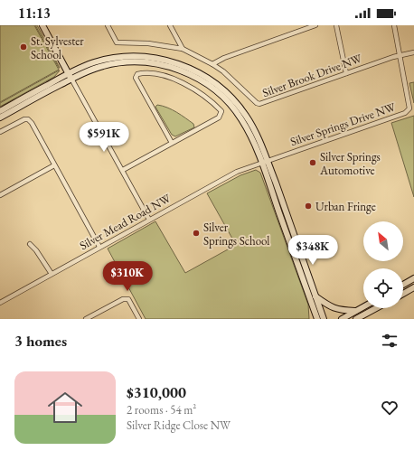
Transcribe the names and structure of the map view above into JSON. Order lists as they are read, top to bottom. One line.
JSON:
{"streets":{"street":["Silver Brook Drive NW","Silver Springs Drive NW","Silver Mead Road NW"]},"crossings":[["Silver Brook Drive NW","Silver Springs Drive NW"],["Silver Springs Drive NW","Silver Mead Road NW"]],"places":["St. Sylvester School","Silver Springs Automotive","Urban Fringe","Silver Springs School"],"north":"top left","page":{"status":"11:13","price":["$591K","$348K","$310K"],"heading":"3 homes","list":[{"name":"$310,000","note":"2 rooms · 54 m² · Silver Ridge Close NW"}]}}
